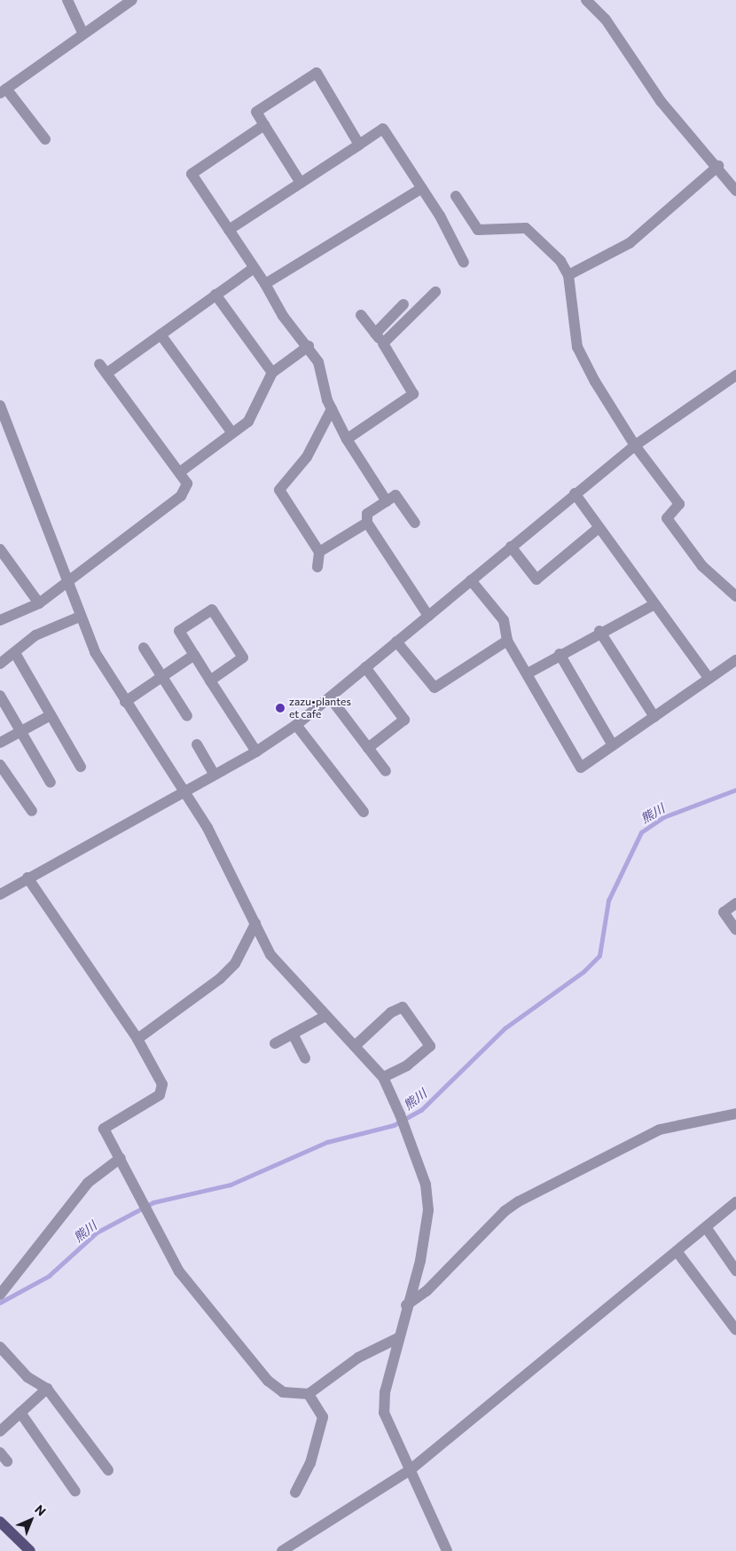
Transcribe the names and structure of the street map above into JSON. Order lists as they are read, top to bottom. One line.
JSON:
{"water":["熊川"],"places":["zazu•plantes et cafe"],"north":"top right"}
